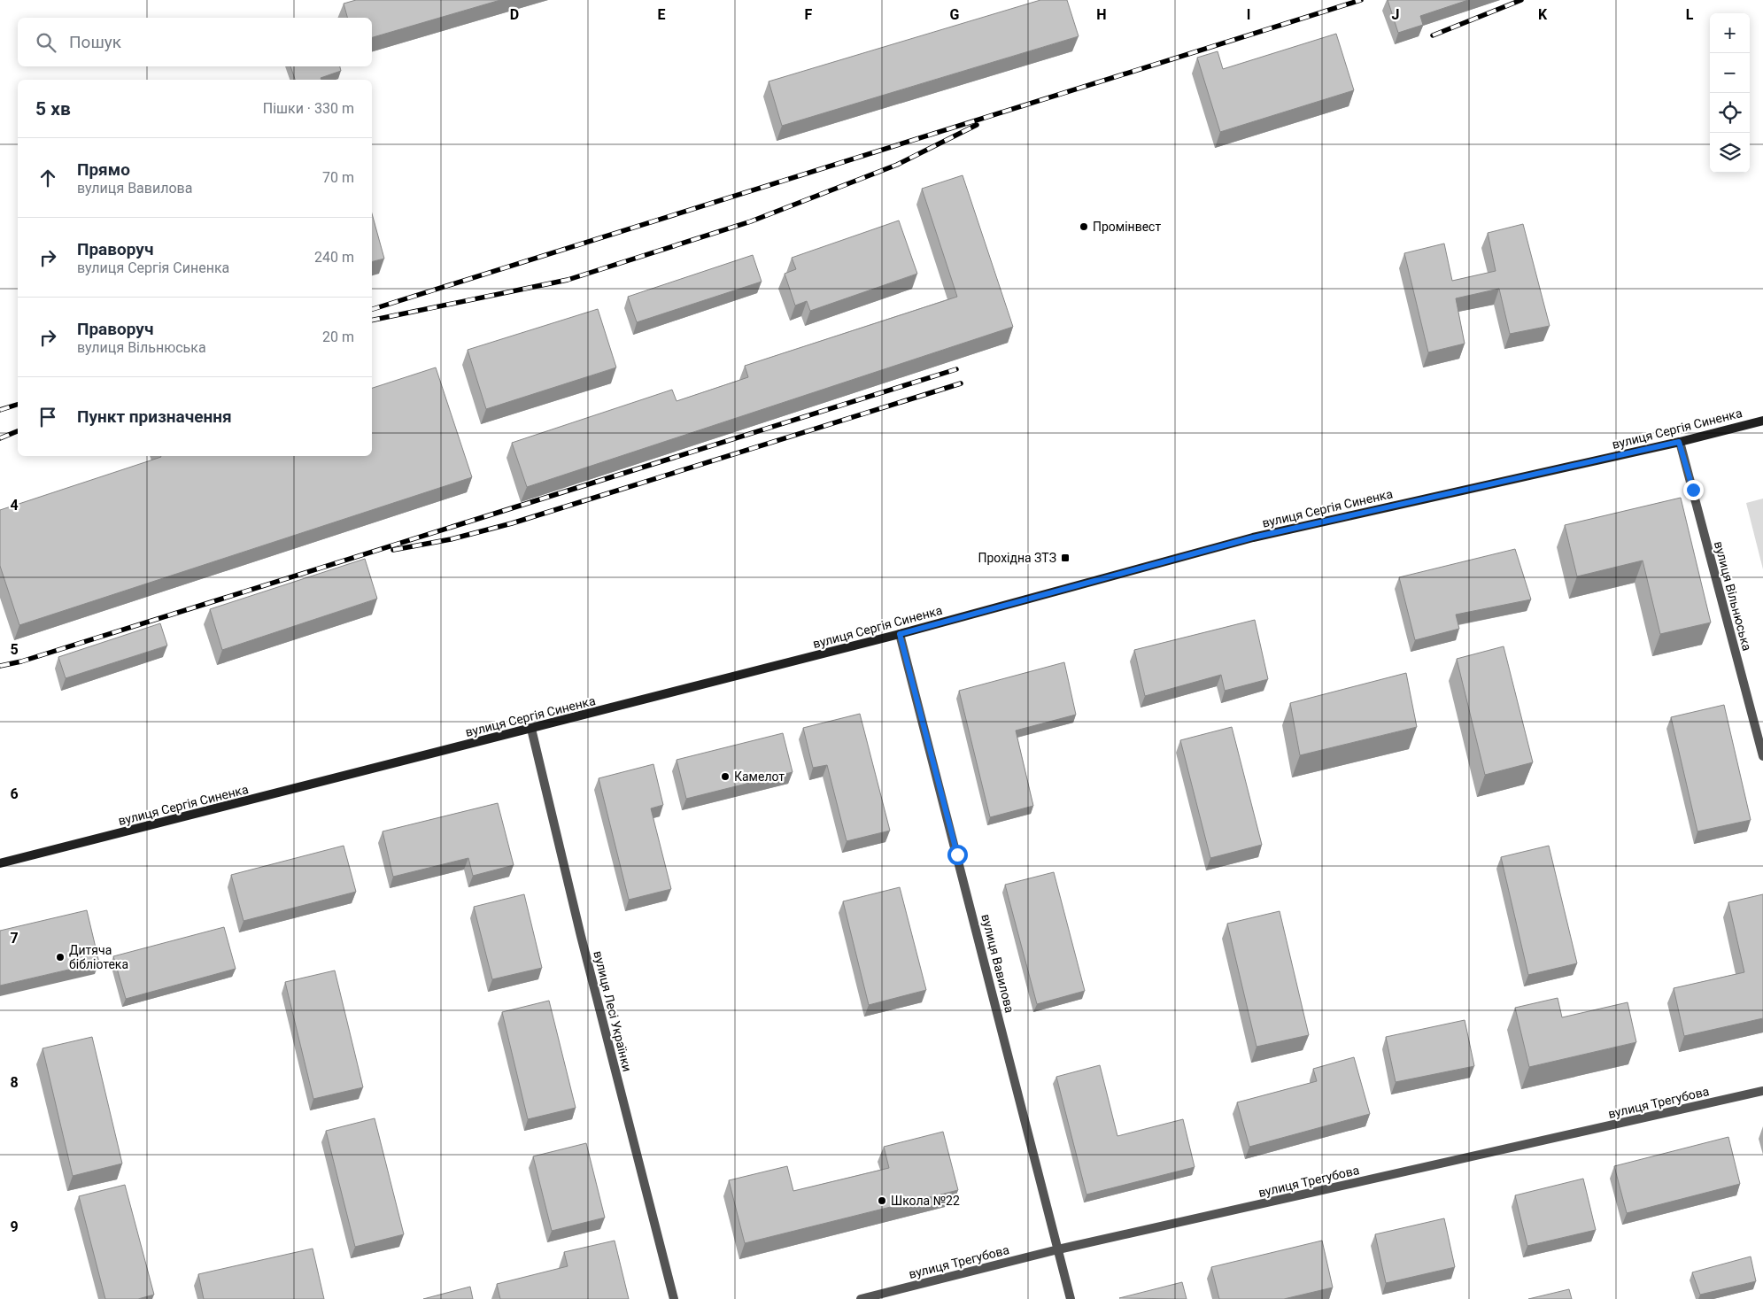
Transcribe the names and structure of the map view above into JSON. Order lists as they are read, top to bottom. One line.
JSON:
{"streets":{"street":["вулиця Сергія Синенка","вулиця Вільнюська","вулиця Вавилова","вулиця Лесі Українки","вулиця Трегубова"]},"crossings":[["вулиця Сергія Синенка","вулиця Вільнюська"],["вулиця Сергія Синенка","вулиця Вавилова"],["вулиця Сергія Синенка","вулиця Лесі Українки"],["вулиця Вавилова","вулиця Трегубова"]],"places":{"other":["Промінвест","Камелот","Дитяча бібліотека","Школа №22"],"transit":["Прохідна ЗТЗ"]},"page":{"map_buttons":["+","−"],"search":"Пошук","heading":["5 хв","Пішки · 330 m"],"list":[["Прямо","вулиця Вавилова","70 m"],["Праворуч","вулиця Сергія Синенка","240 m"],["Праворуч","вулиця Вільнюська","20 m"],"Пункт призначення"]},"grid":{"columns":["D","E","F","G","H","I","J","K","L"],"rows":["4","5","6","7","8","9"]}}
